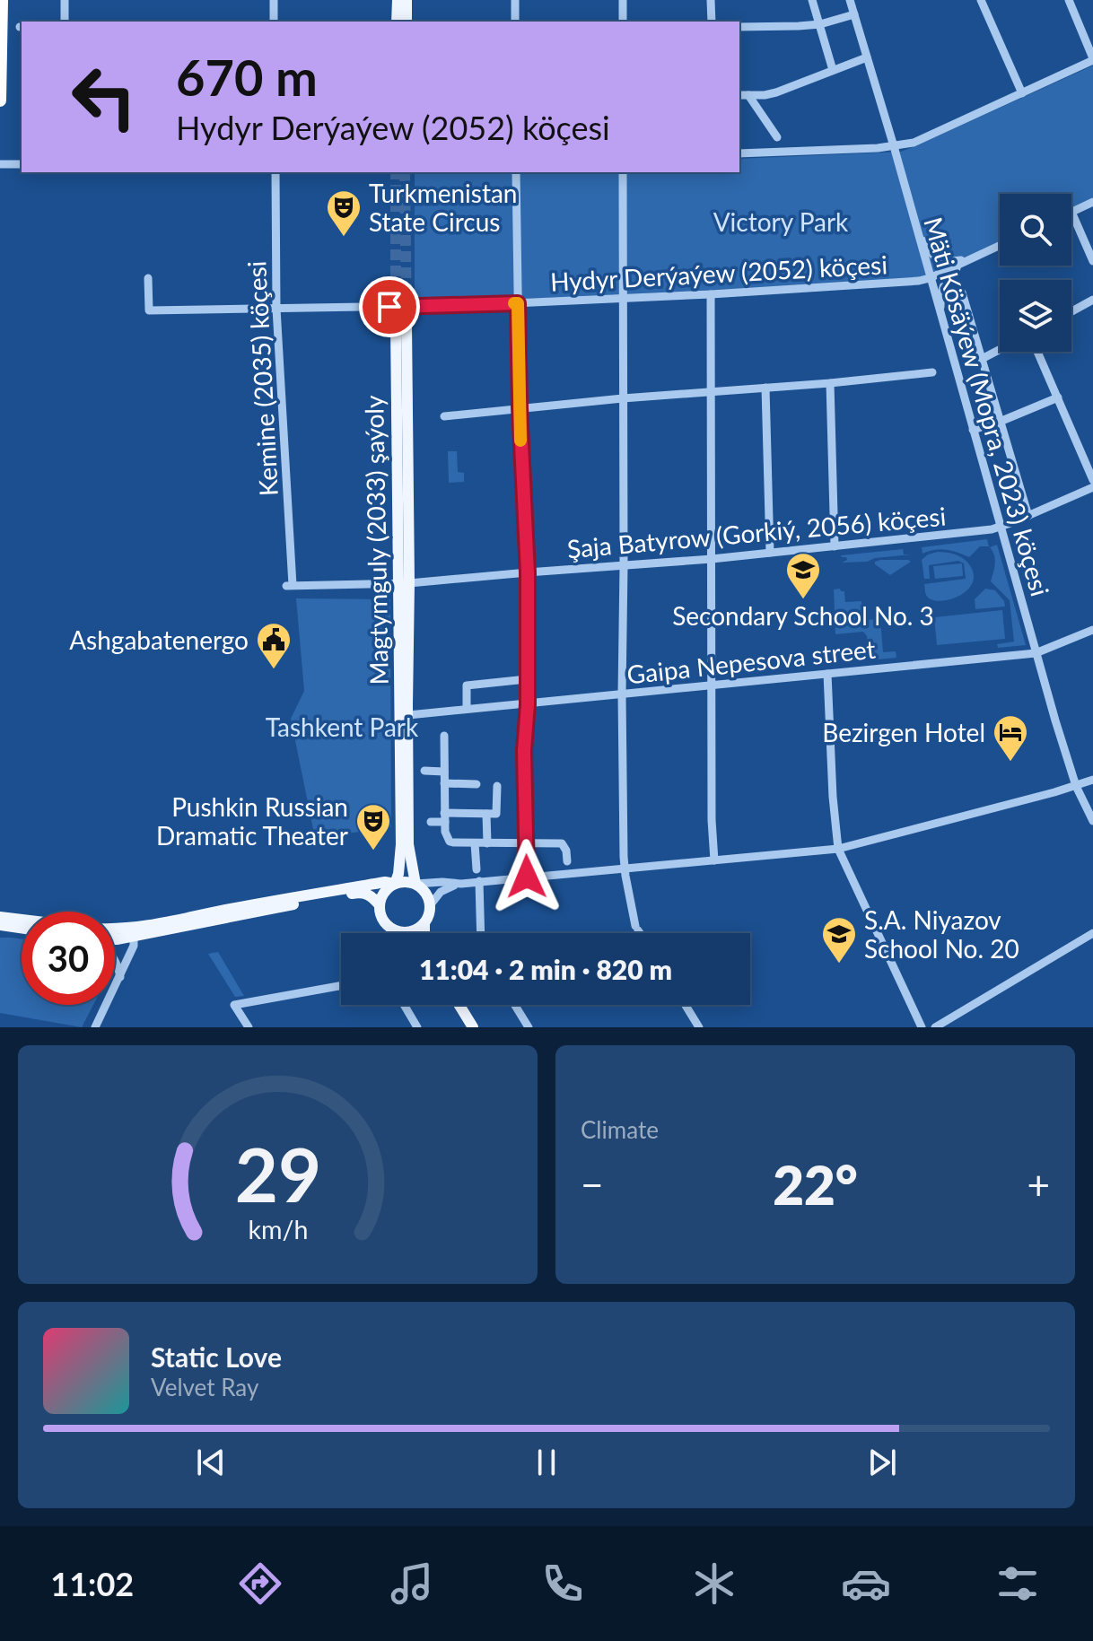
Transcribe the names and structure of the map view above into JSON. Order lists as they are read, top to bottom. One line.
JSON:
{"streets":{"main road":["Magtymguly (2033) şaýoly"],"street":["Hydyr Derýaýew (2052) köçesi","Kemine (2035) köçesi","Mäti Kösäýew (Mopra, 2023) köçesi","Şaja Batyrow (Gorkiý, 2056) köçesi","Gaipa Nepesova street"]},"crossings":[["Hydyr Derýaýew (2052) köçesi","Kemine (2035) köçesi"],["Hydyr Derýaýew (2052) köçesi","Mäti Kösäýew (Mopra, 2023) köçesi"],["Kemine (2035) köçesi","Şaja Batyrow (Gorkiý, 2056) köçesi"],["Mäti Kösäýew (Mopra, 2023) köçesi","Şaja Batyrow (Gorkiý, 2056) köçesi"],["Mäti Kösäýew (Mopra, 2023) köçesi","Gaipa Nepesova street"],["Şaja Batyrow (Gorkiý, 2056) köçesi","Magtymguly (2033) şaýoly"],["Magtymguly (2033) şaýoly","Gaipa Nepesova street"]],"parks":["Victory Park","Tashkent Park"],"places":{"theatre":["Turkmenistan State Circus","Pushkin Russian Dramatic Theater"],"school or university":["Secondary School No. 3","S.A. Niyazov School No. 20"],"public building":["Ashgabatenergo"],"hotel":["Bezirgen Hotel"]},"page":{"turn":["670 m","Hydyr Derýaýew (2052) köçesi"],"limit":"30","trip":"11:04 · 2 min · 820 m","tile":"Climate","heat":["−","22°","+"],"song":["Static Love","Velvet Ray"],"tabs":"11:02","gauge":["29","km/h"]}}
